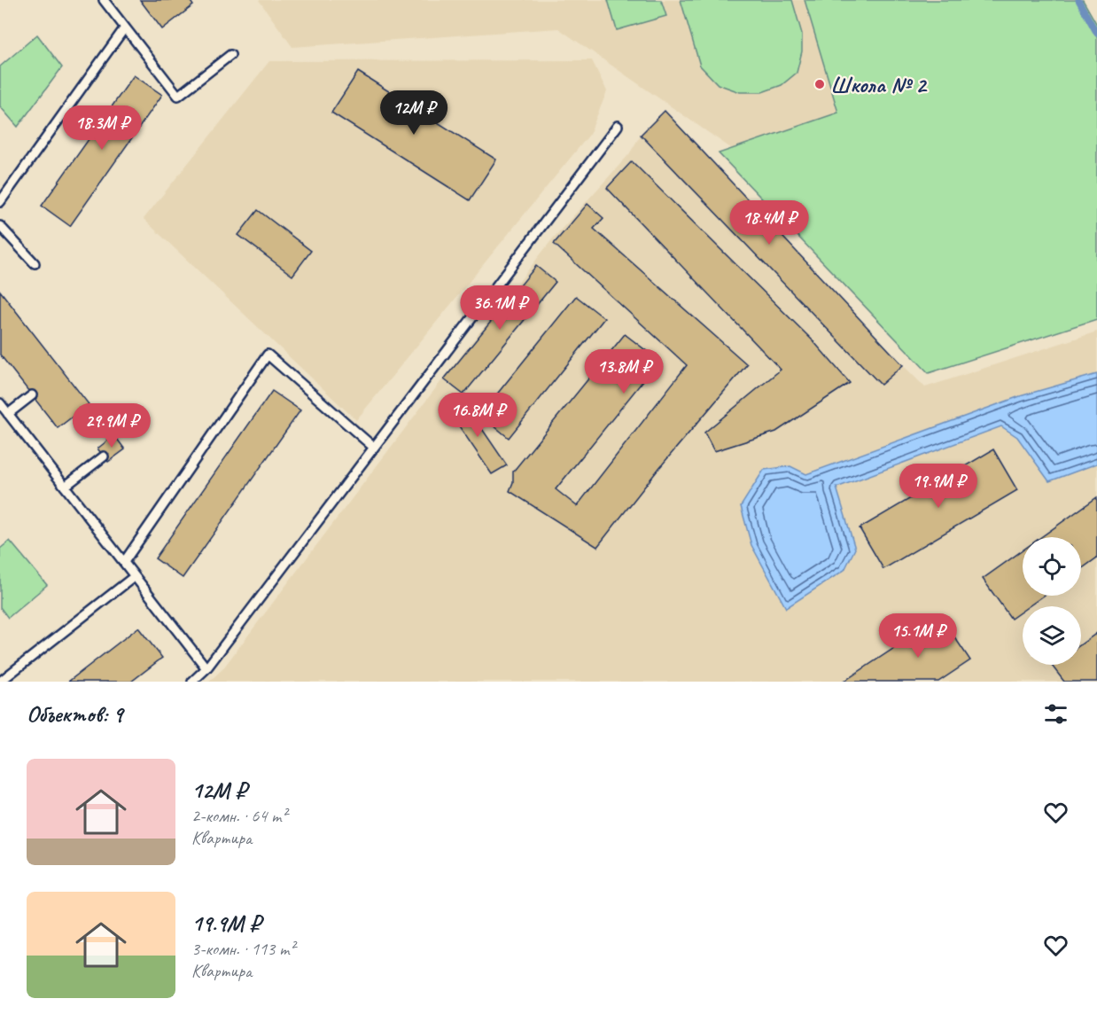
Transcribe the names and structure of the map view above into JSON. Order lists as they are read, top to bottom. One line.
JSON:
{"places":["Школа № 2"],"page":{"price":["12M ₽","18.3M ₽","18.4M ₽","36.1M ₽","13.8M ₽","16.8M ₽","29.9M ₽","19.9M ₽","15.1M ₽"],"heading":"Объектов: 9","list":[{"name":"12M ₽","note":"2-комн. · 64 m² · Квартира"},{"name":"19.9M ₽","note":"3-комн. · 113 m² · Квартира"}]}}
